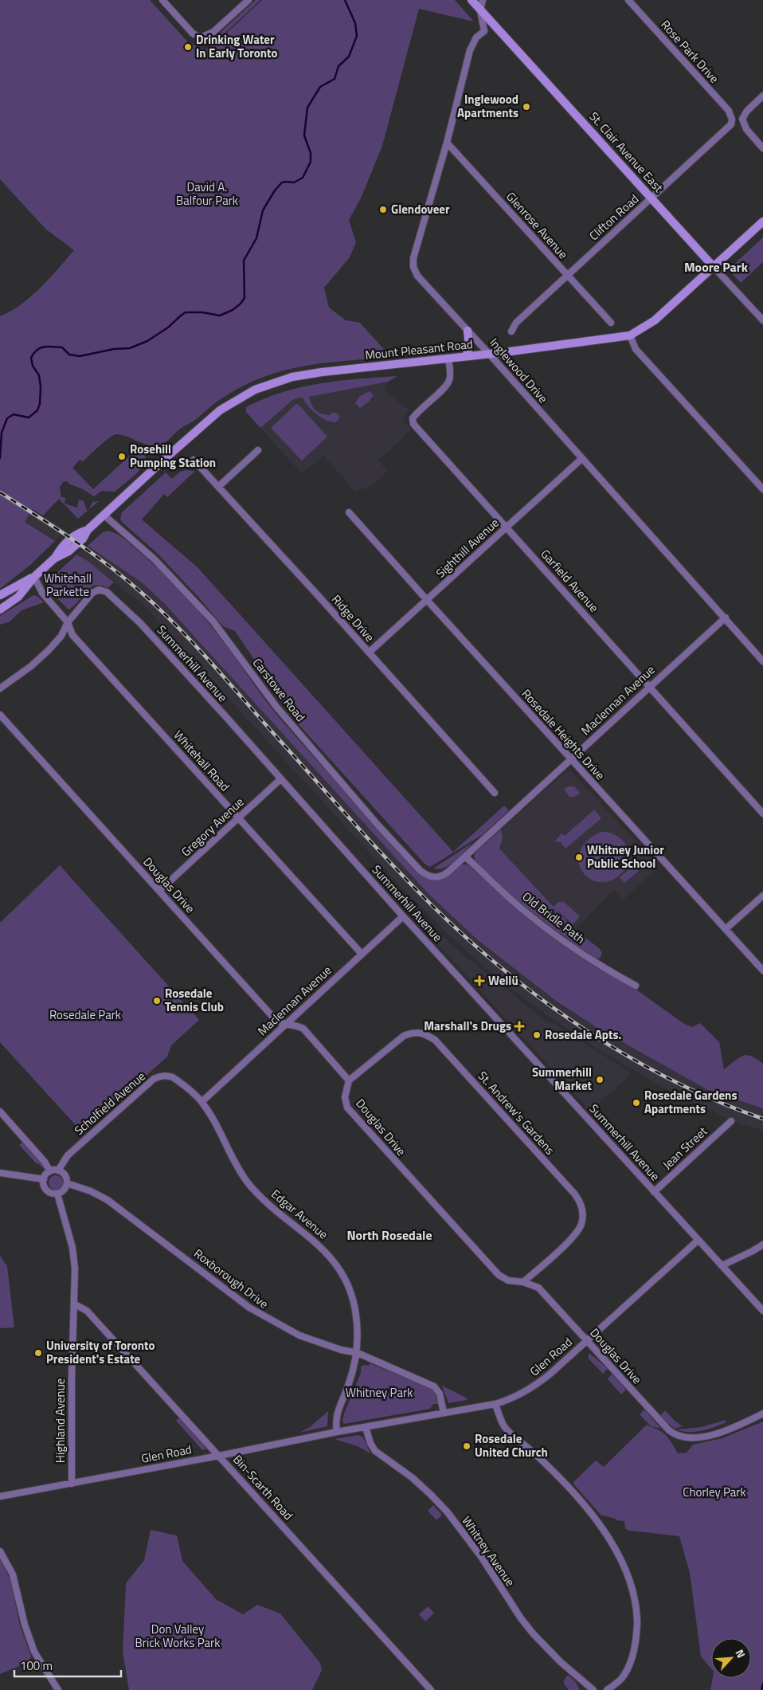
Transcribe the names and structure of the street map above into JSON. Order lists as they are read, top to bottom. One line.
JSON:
{"streets":{"main road":["St. Clair Avenue East","Mount Pleasant Road"],"street":["Rose Park Drive","Clifton Road","Glenrose Avenue","Inglewood Drive","Sighthill Avenue","Garfield Avenue","Ridge Drive","Summerhill Avenue","Carstowe Road","Maclennan Avenue","Rosedale Heights Drive","Whitehall Road","Gregory Avenue","Douglas Drive","Old Bridle Path","Scholfield Avenue","St. Andrew's Gardens","Jean Street","Edgar Avenue","Roxborough Drive","Glen Road","Highland Avenue","Bin-Scarth Road","Whitney Avenue"]},"crossings":[["Rose Park Drive","Clifton Road"],["St. Clair Avenue East","Clifton Road"],["St. Clair Avenue East","Mount Pleasant Road"],["St. Clair Avenue East","Inglewood Drive"],["Clifton Road","Glenrose Avenue"],["Glenrose Avenue","Inglewood Drive"],["Mount Pleasant Road","Inglewood Drive"],["Mount Pleasant Road","Garfield Avenue"],["Mount Pleasant Road","Carstowe Road"],["Mount Pleasant Road","Whitehall Road"],["Inglewood Drive","Sighthill Avenue"],["Inglewood Drive","Maclennan Avenue"],["Sighthill Avenue","Garfield Avenue"],["Sighthill Avenue","Ridge Drive"],["Sighthill Avenue","Rosedale Heights Drive"],["Garfield Avenue","Maclennan Avenue"],["Summerhill Avenue","Maclennan Avenue"],["Summerhill Avenue","Whitehall Road"],["Summerhill Avenue","Gregory Avenue"],["Summerhill Avenue","Jean Street"],["Summerhill Avenue","Glen Road"],["Carstowe Road","Maclennan Avenue"],["Maclennan Avenue","Rosedale Heights Drive"],["Maclennan Avenue","Whitehall Road"],["Maclennan Avenue","Douglas Drive"],["Maclennan Avenue","Old Bridle Path"],["Maclennan Avenue","Scholfield Avenue"],["Maclennan Avenue","Edgar Avenue"],["Whitehall Road","Gregory Avenue"],["Gregory Avenue","Douglas Drive"],["Douglas Drive","St. Andrew's Gardens"],["Douglas Drive","Glen Road"],["Scholfield Avenue","Edgar Avenue"],["Scholfield Avenue","Roxborough Drive"],["Scholfield Avenue","Highland Avenue"],["Edgar Avenue","Roxborough Drive"],["Roxborough Drive","Glen Road"],["Roxborough Drive","Highland Avenue"],["Glen Road","Highland Avenue"],["Glen Road","Bin-Scarth Road"],["Glen Road","Whitney Avenue"],["Highland Avenue","Bin-Scarth Road"]],"districts":["Moore Park","North Rosedale"],"parks":["David A. Balfour Park","Whitehall Parkette","Rosedale Park","Whitney Park","Chorley Park","Don Valley Brick Works Park"],"places":{"other":["Drinking Water In Early Toronto","Inglewood Apartments","Glendoveer","Rosehill Pumping Station","Whitney Junior Public School","Rosedale Tennis Club","Rosedale Apts.","Summerhill Market","Rosedale Gardens Apartments","University of Toronto President's Estate","Rosedale United Church"],"health":["Wellü","Marshall's Drugs"]},"scale_bar":"100 m","north":"top right"}
